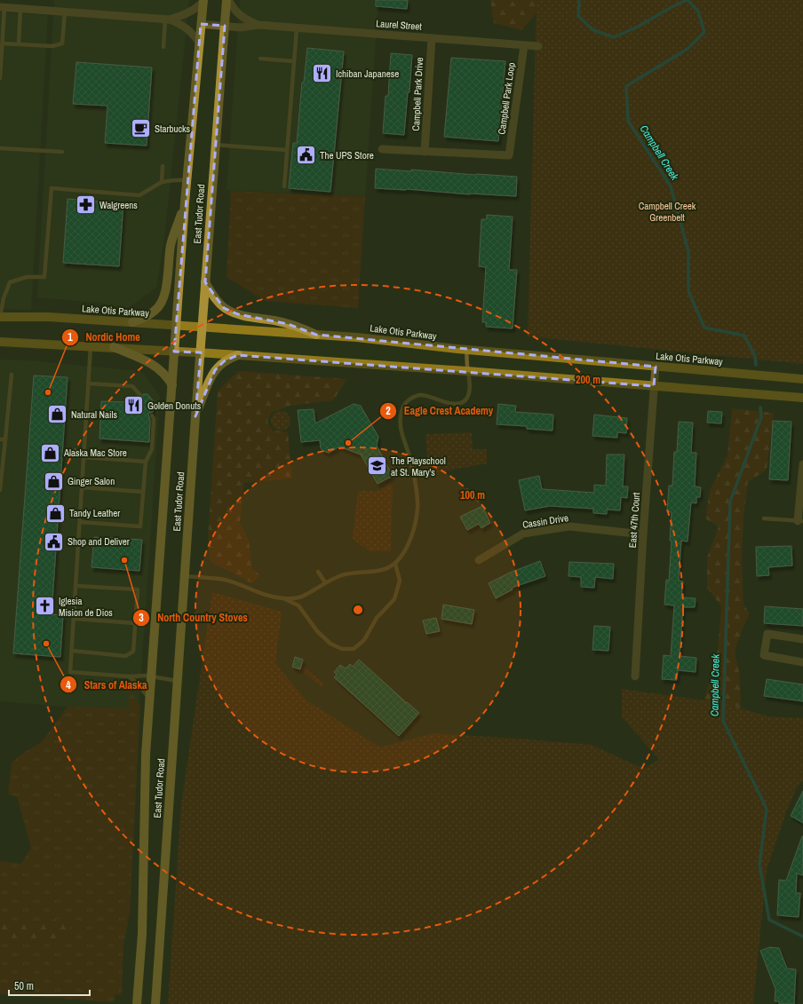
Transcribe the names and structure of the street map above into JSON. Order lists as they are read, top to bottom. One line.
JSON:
{"streets":{"main road":["East Tudor Road","Lake Otis Parkway"],"street":["Laurel Street","Campbell Park Drive","Campbell Park Loop","East 47th Court","Cassin Drive"]},"crossings":[["Laurel Street","Campbell Park Drive"],["Laurel Street","Campbell Park Loop"],["Laurel Street","East Tudor Road"],["Campbell Park Drive","Campbell Park Loop"],["East Tudor Road","Lake Otis Parkway"],["Lake Otis Parkway","East 47th Court"],["East 47th Court","Cassin Drive"]],"water":["Campbell Creek"],"parks":["Campbell Creek Greenbelt"],"places":{"restaurant":["Ichiban Japanese","Golden Donuts"],"cafe":["Starbucks"],"public building":["The UPS Store","Shop and Deliver"],"pharmacy":["Walgreens"],"other":["Nordic Home","Eagle Crest Academy","North Country Stoves","Stars of Alaska"],"shop":["Natural Nails","Alaska Mac Store","Ginger Salon","Tandy Leather"],"school or university":["The Playschool at St. Mary's"],"church":["Iglesia Mision de Dios"]},"scale_bar":"50 m","rings":["200 m","100 m"]}
